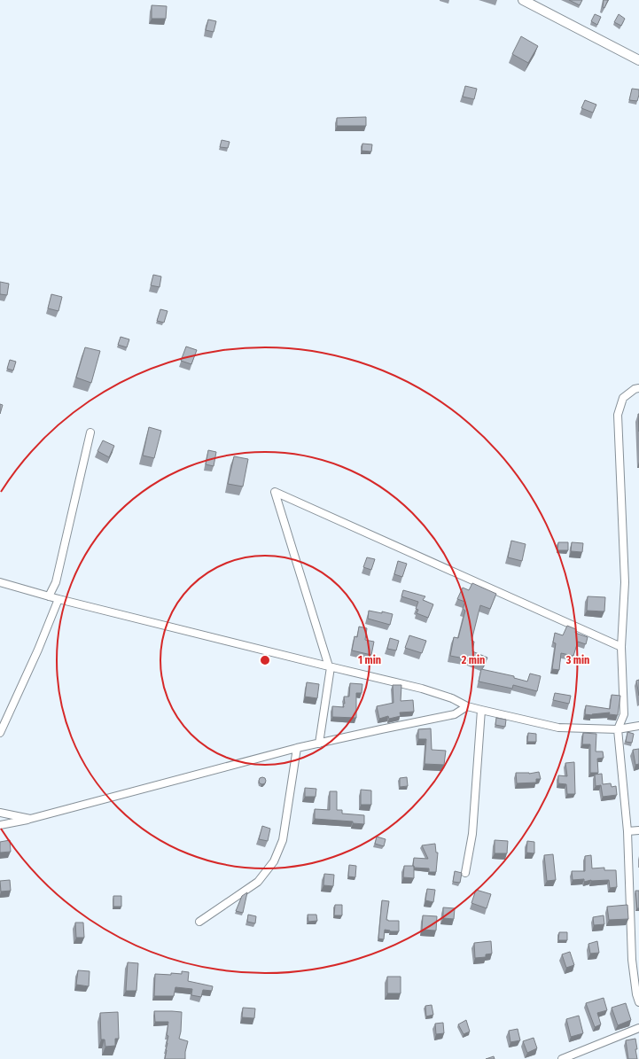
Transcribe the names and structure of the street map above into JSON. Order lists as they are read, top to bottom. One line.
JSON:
{"rings":["1 min","2 min","3 min"]}
